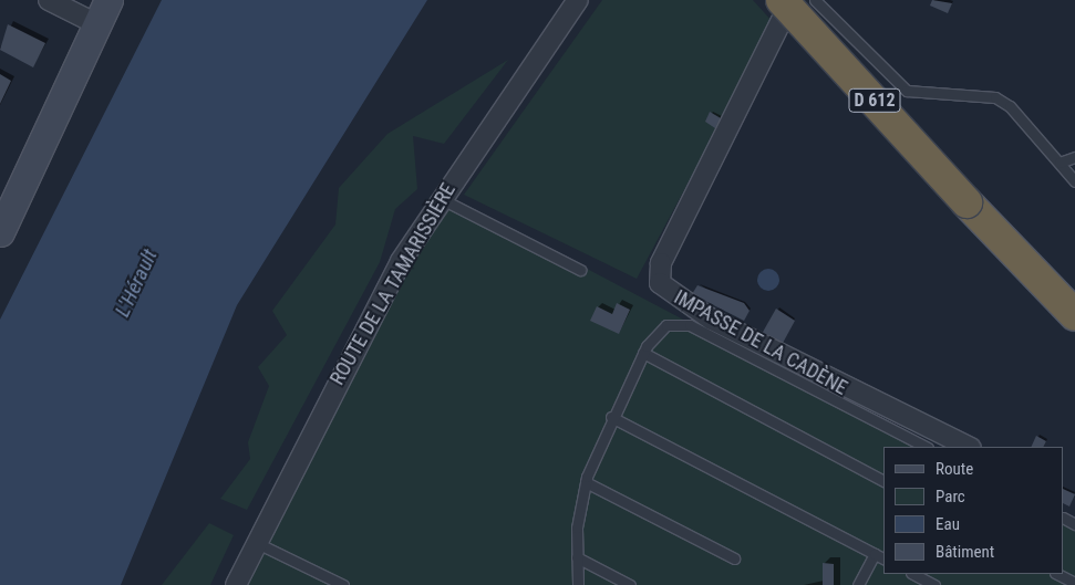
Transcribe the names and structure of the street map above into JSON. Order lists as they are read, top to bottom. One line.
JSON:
{"streets":{"highway":["D 612"],"street":["ROUTE DE LA TAMARISSIÈRE","IMPASSE DE LA CADÈNE"]},"water":["L'Hérault"],"legend":["Route","Parc","Eau","Bâtiment"]}
